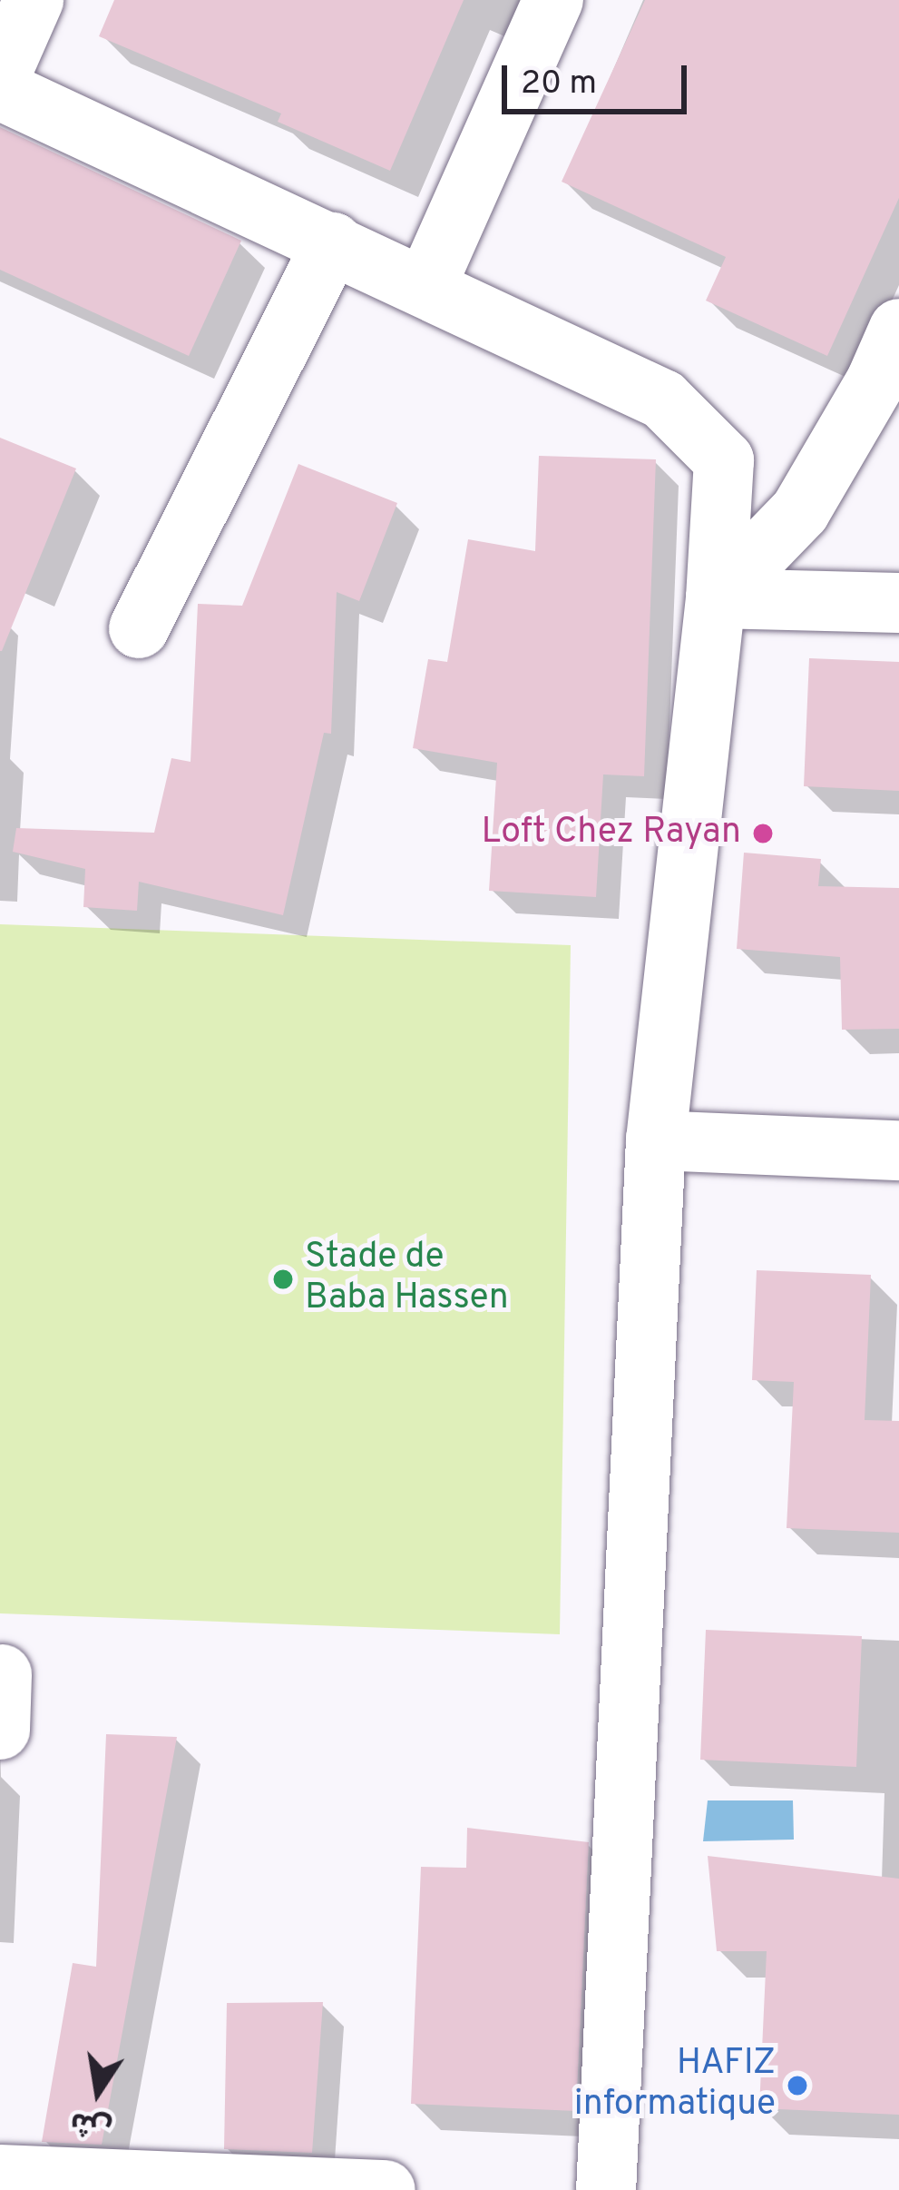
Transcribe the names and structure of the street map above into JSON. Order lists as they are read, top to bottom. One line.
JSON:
{"places":["Loft Chez Rayan","Stade de Baba Hassen","HAFIZ informatique"],"scale_bar":"20 m","north":"bottom"}
